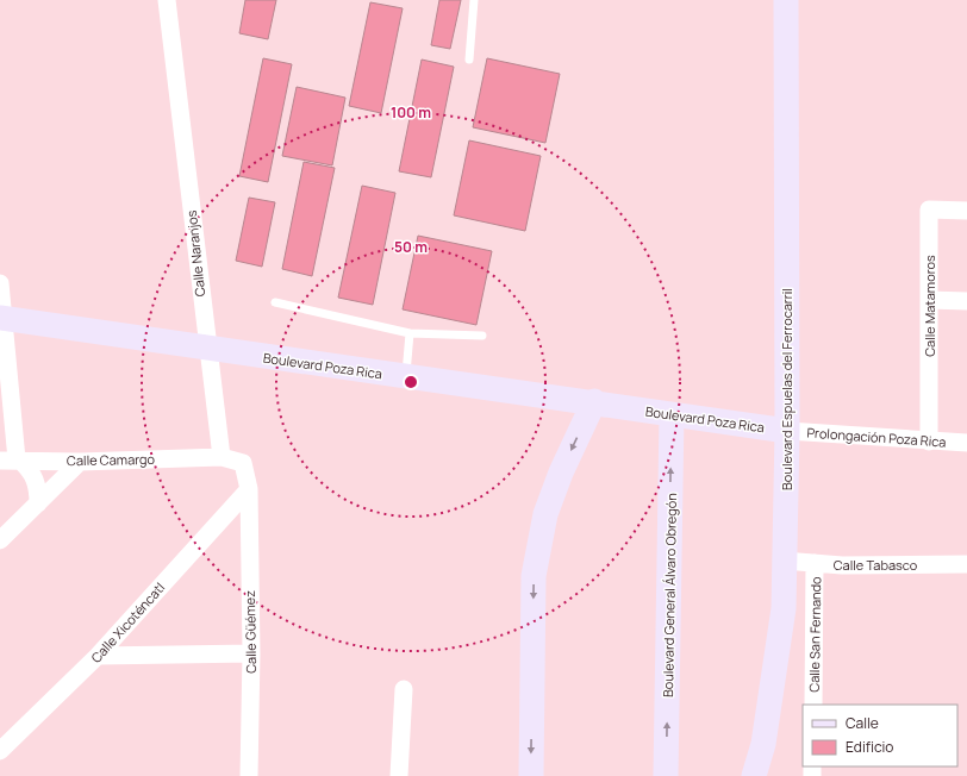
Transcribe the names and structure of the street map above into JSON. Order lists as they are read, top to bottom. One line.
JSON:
{"streets":{"main road":["Boulevard Poza Rica","Boulevard Espuelas del Ferrocarril","Boulevard General Álvaro Obregón"],"street":["Calle Naranjos","Calle Matamoros","Prolongación Poza Rica","Calle Camargo","Calle Tabasco","Calle Xicoténcatl","Calle Güémez","Calle San Fernando"]},"crossings":[["Calle Naranjos","Boulevard Poza Rica"],["Calle Naranjos","Calle Camargo"],["Calle Matamoros","Prolongación Poza Rica"],["Boulevard Poza Rica","Boulevard Espuelas del Ferrocarril"],["Boulevard Poza Rica","Prolongación Poza Rica"],["Boulevard Poza Rica","Boulevard General Álvaro Obregón"],["Boulevard Espuelas del Ferrocarril","Prolongación Poza Rica"],["Boulevard Espuelas del Ferrocarril","Calle Tabasco"],["Calle Tabasco","Calle San Fernando"],["Calle Xicoténcatl","Calle Güémez"]],"legend":["Calle","Edificio"],"rings":["100 m","50 m"]}
